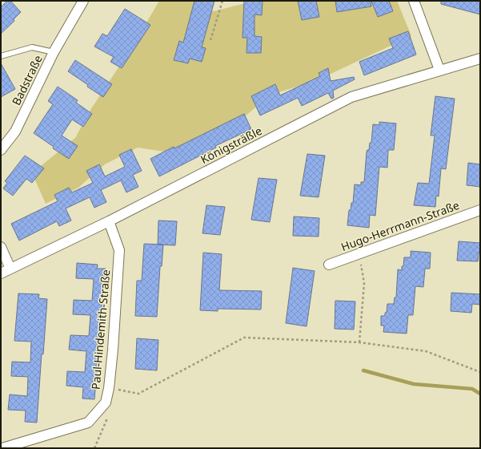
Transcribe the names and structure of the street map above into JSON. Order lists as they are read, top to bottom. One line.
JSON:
{"streets":{"street":["Badstraße","Königsträßle","Hugo-Herrmann-Straße","Paul-Hindemith-Straße"]},"crossings":[["Königsträßle","Paul-Hindemith-Straße"]]}
